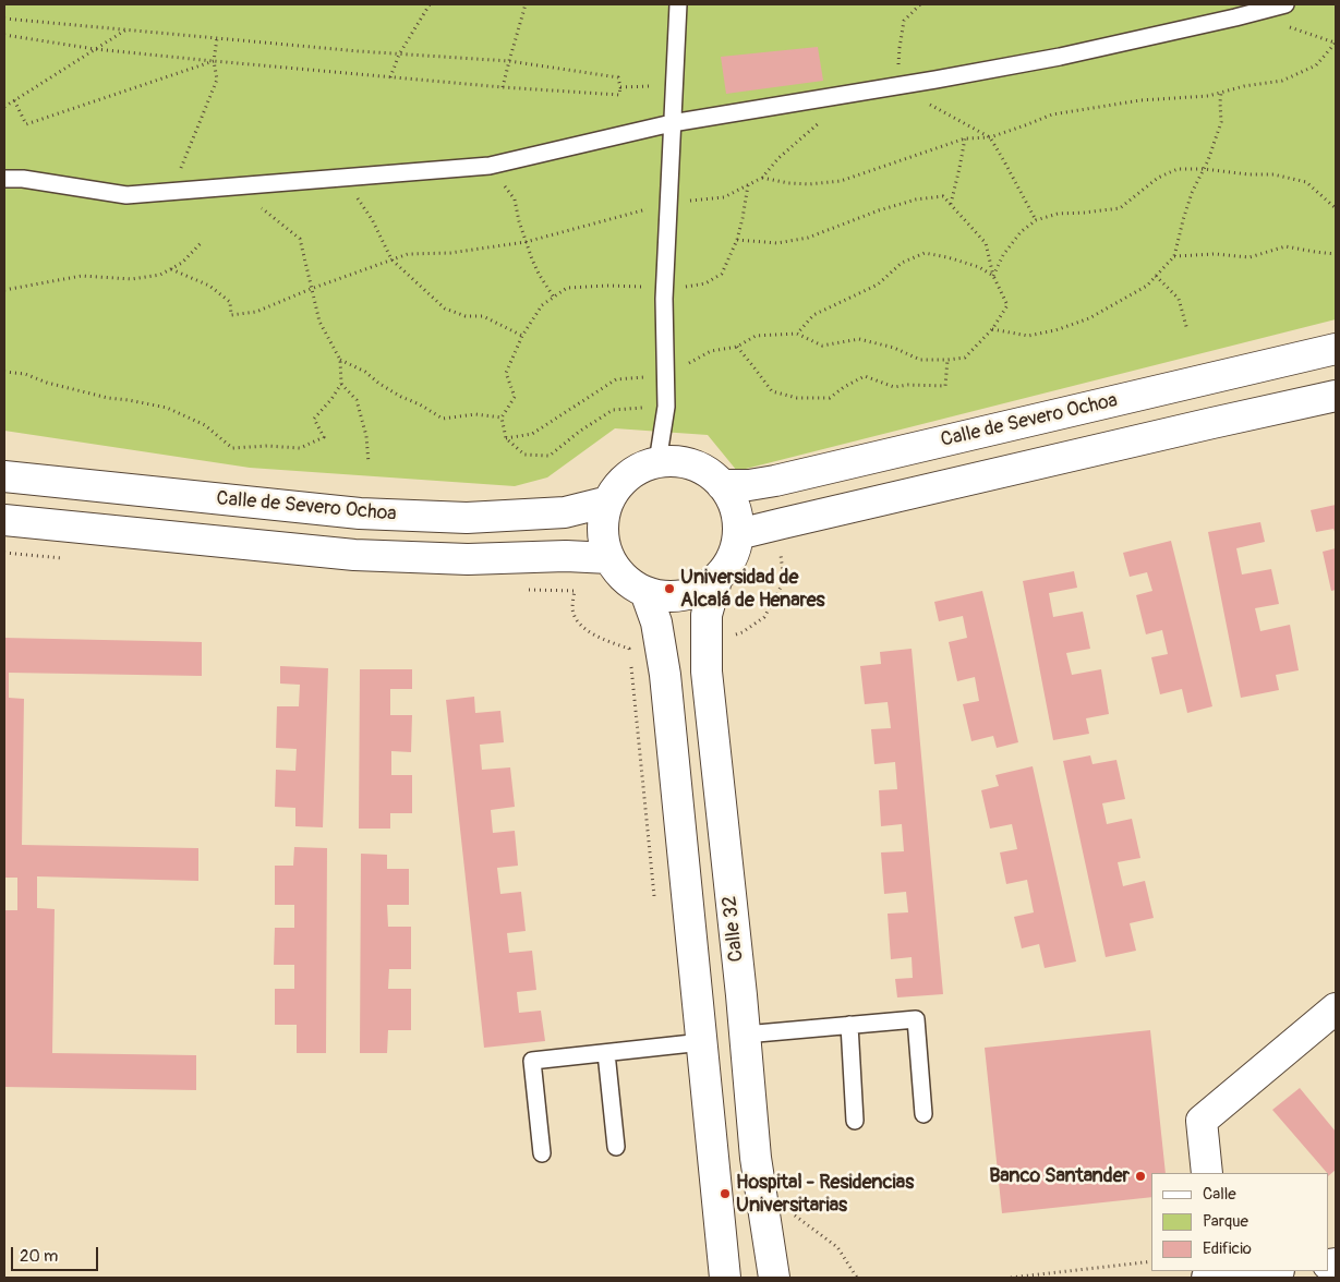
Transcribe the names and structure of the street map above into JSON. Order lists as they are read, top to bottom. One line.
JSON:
{"streets":{"street":["Calle de Severo Ochoa","Calle 32"]},"crossings":[["Calle de Severo Ochoa","Calle 32"]],"places":["Universidad de Alcalá de Henares","Banco Santander","Hospital - Residencias Universitarias"],"legend":["Calle","Parque","Edificio"],"scale_bar":"20 m"}
